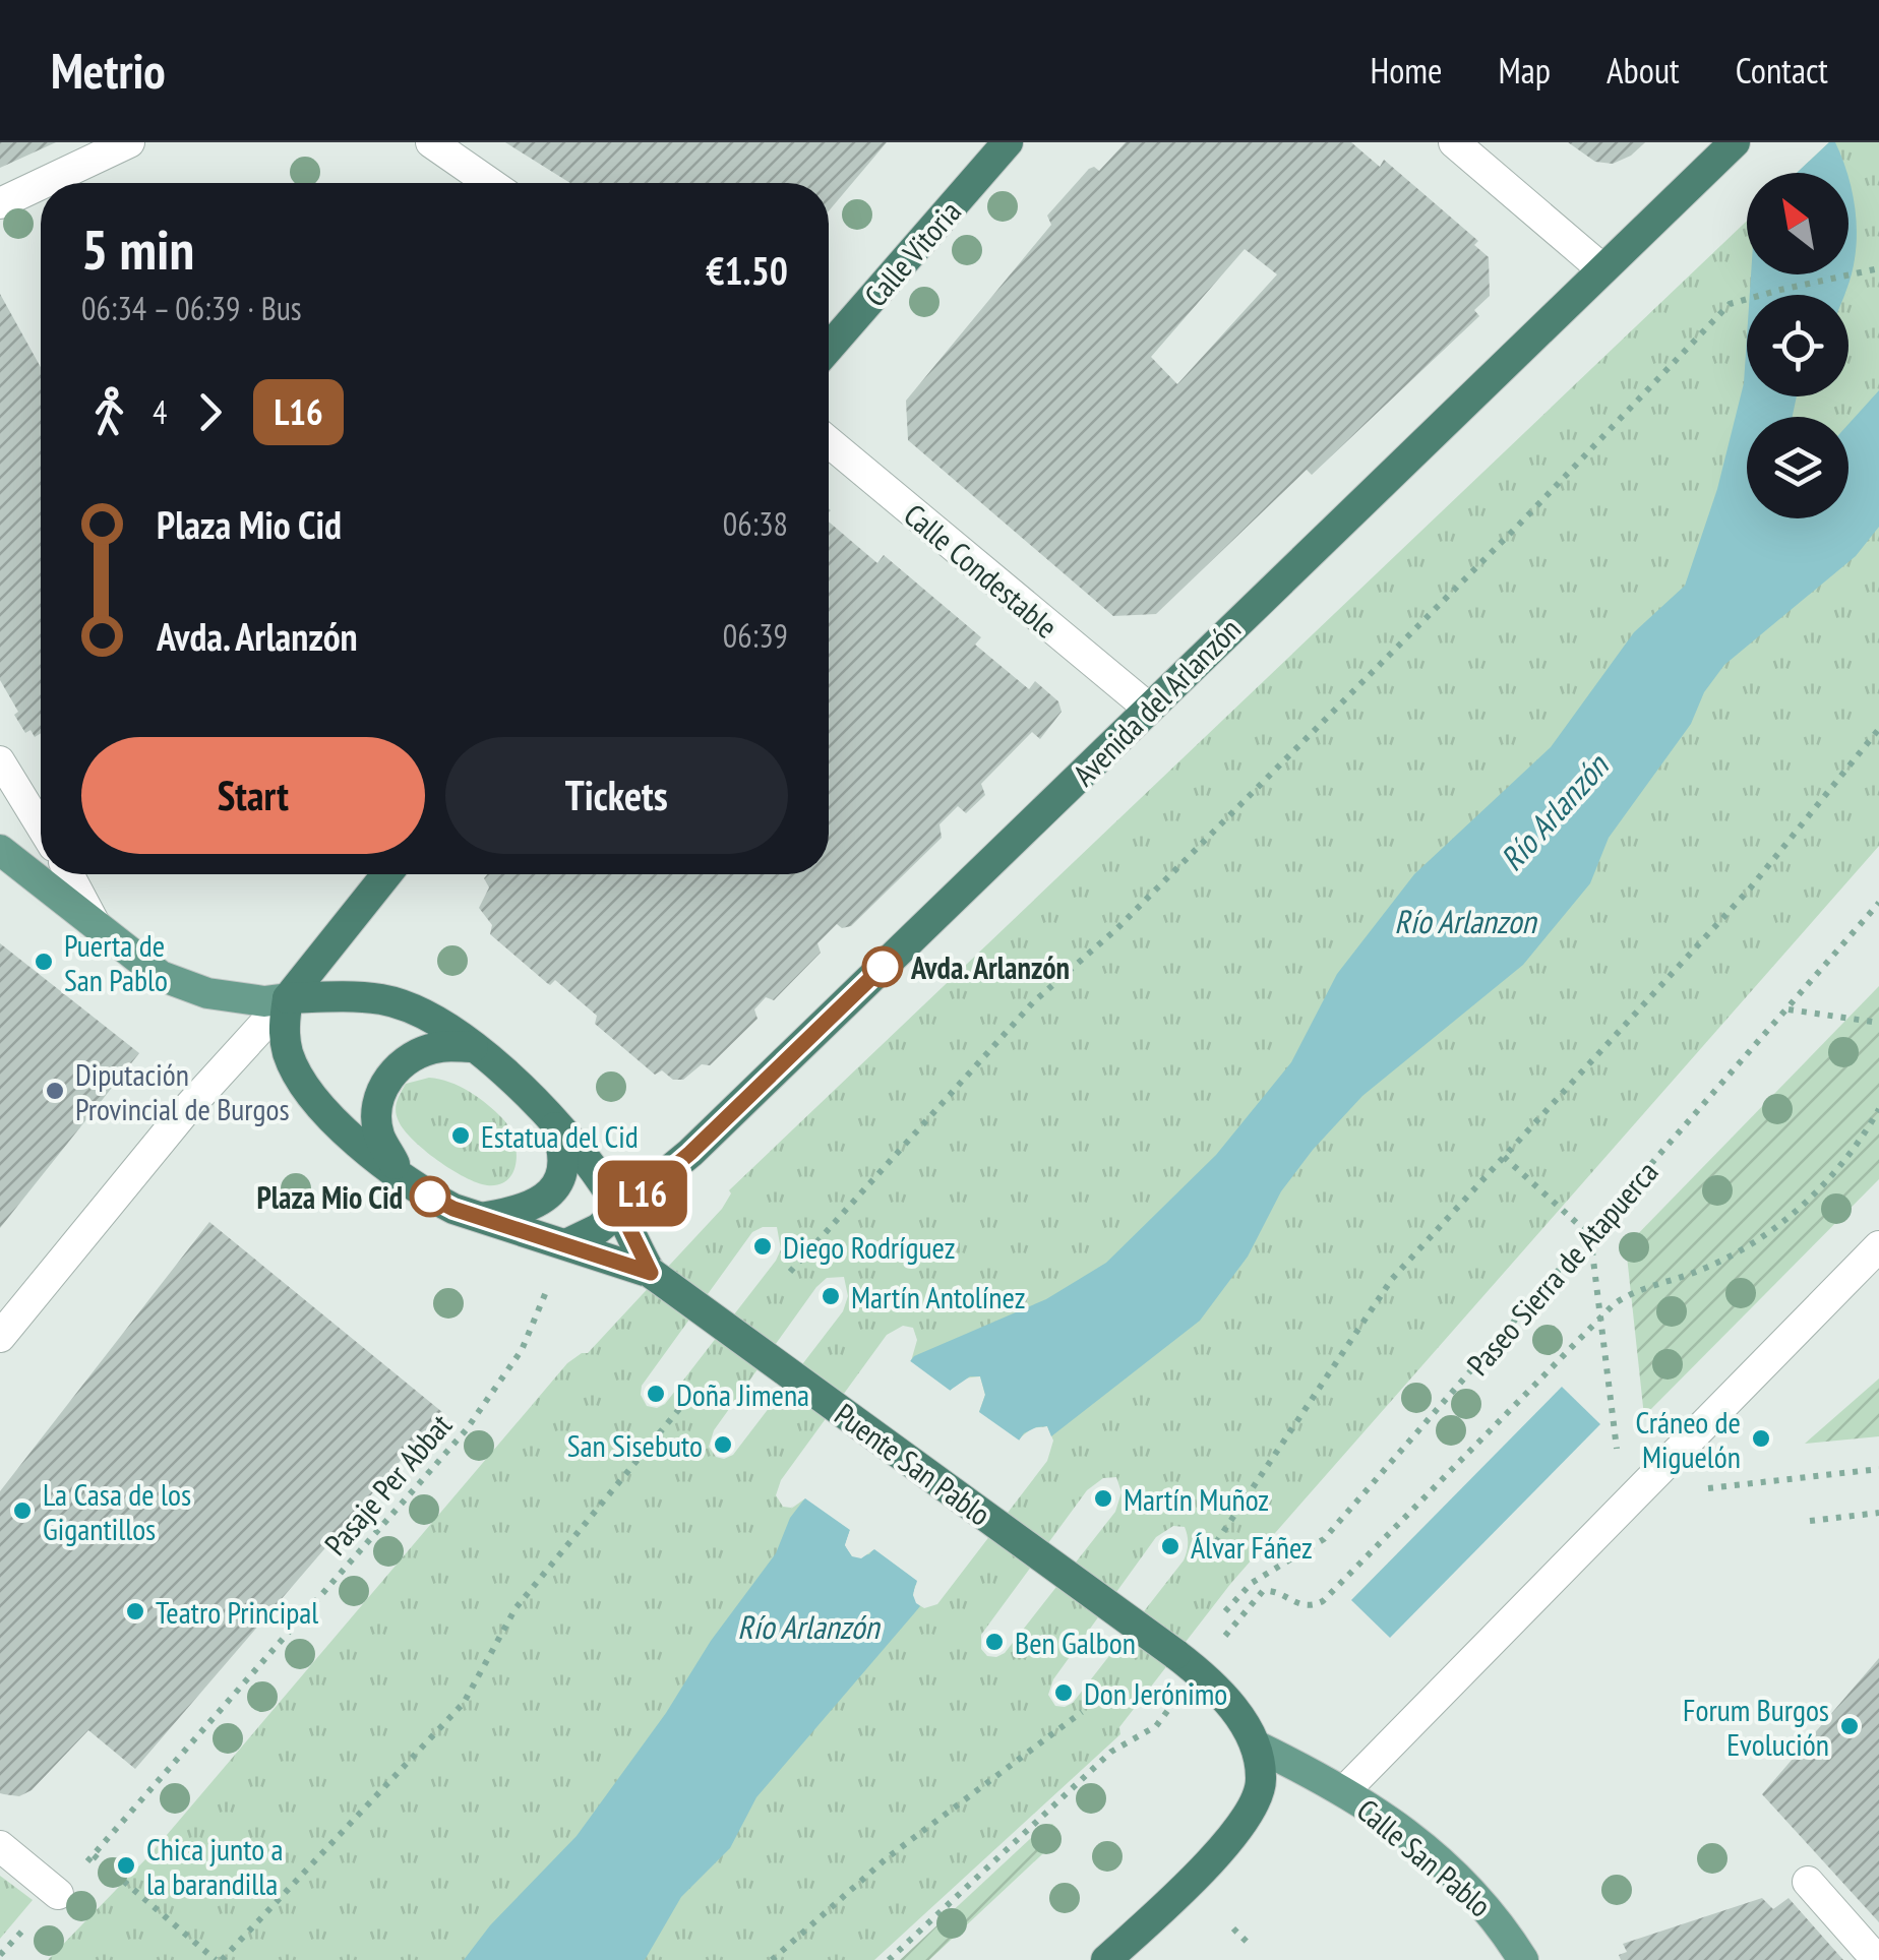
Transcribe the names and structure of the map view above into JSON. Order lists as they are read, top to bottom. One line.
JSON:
{"streets":{"highway":["Calle Vitoria","Avenida del Arlanzón","Puente San Pablo"],"main road":["Calle San Pablo"],"street":["Calle Condestable"],"path":["Paseo Sierra de Atapuerca","Pasaje Per Abbat"]},"crossings":[["Calle Condestable","Avenida del Arlanzón"],["Avenida del Arlanzón","Pasaje Per Abbat"],["Puente San Pablo","Calle San Pablo"]],"water":["Río Arlanzón","Río Arlanzon"],"places":["Puerta de San Pablo","Avda. Arlanzón","Diputación Provincial de Burgos","Estatua del Cid","Plaza Mio Cid","Diego Rodríguez","Martín Antolínez","Doña Jimena","Cráneo de Miguelón","San Sisebuto","Martín Muñoz","La Casa de los Gigantillos","Álvar Fáñez","Teatro Principal","Ben Galbon","Don Jerónimo","Forum Burgos Evolución","Chica junto a la barandilla"],"lines":["bus line L16"],"north":"top left","page":{"header":"Metrio","nav":["Home","Map","About","Contact"],"on_map":"L16","heading":["5 min","06:34 – 06:39 · Bus","€1.50"],"legs":["4","L16"],"list":[{"name":"Plaza Mio Cid","value":"06:38"},{"name":"Avda. Arlanzón","value":"06:39"}],"buttons":["Start","Tickets"]}}
